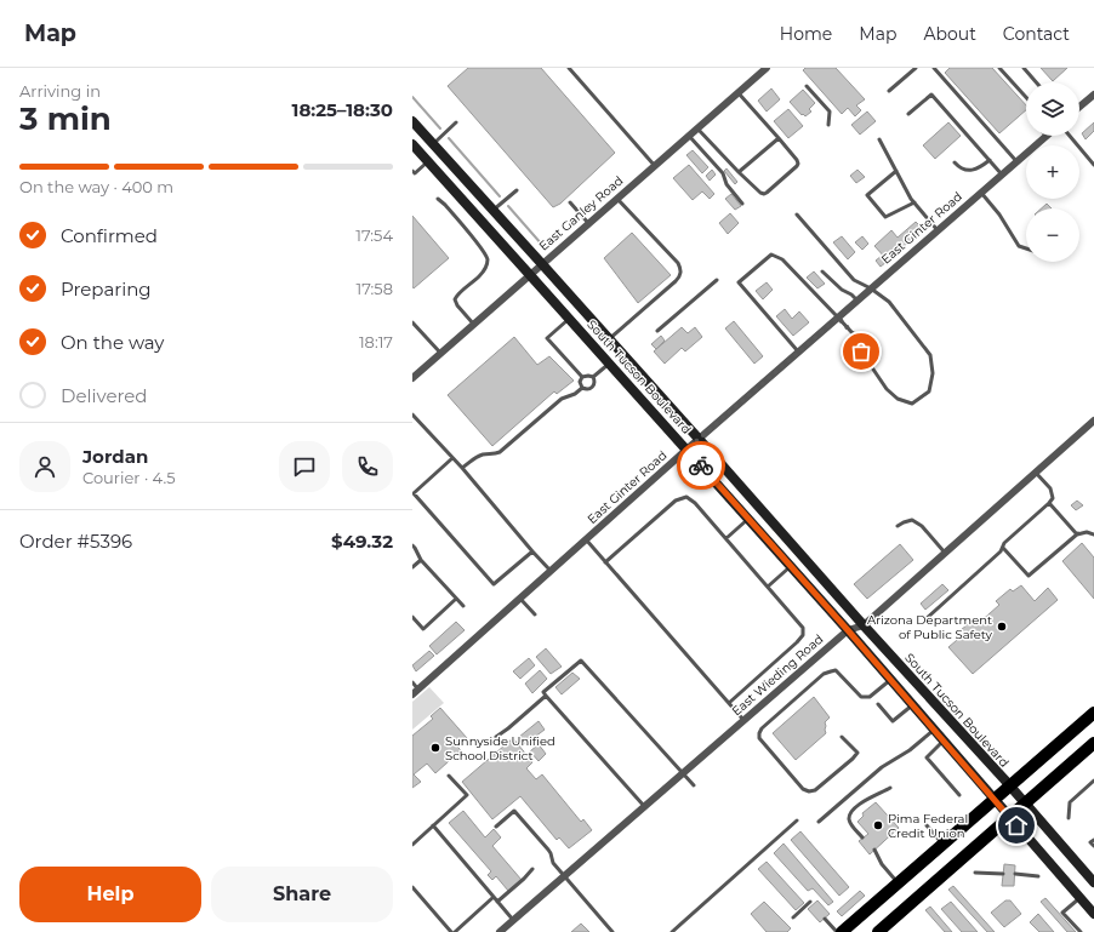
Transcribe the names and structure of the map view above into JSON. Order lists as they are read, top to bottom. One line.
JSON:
{"streets":{"main road":["South Tucson Boulevard"],"street":["East Ganley Road","East Ginter Road","East Wieding Road"]},"crossings":[["East Ganley Road","South Tucson Boulevard"],["East Ginter Road","South Tucson Boulevard"],["South Tucson Boulevard","East Wieding Road"]],"places":["Arizona Department of Public Safety","Sunnyside Unified School District","Pima Federal Credit Union"],"page":{"header":"Map","nav":["Home","Map","About","Contact"],"heading":["3 min","Arriving in","18:25–18:30"],"panel":["Jordan","Courier · 4.5","Order #5396","$49.32"],"map_buttons":["+","−"],"bar":"On the way · 400 m","list":[["Confirmed","17:54"],["Preparing","17:58"],["On the way","18:17"],"Delivered"],"buttons":["Help","Share"]}}
